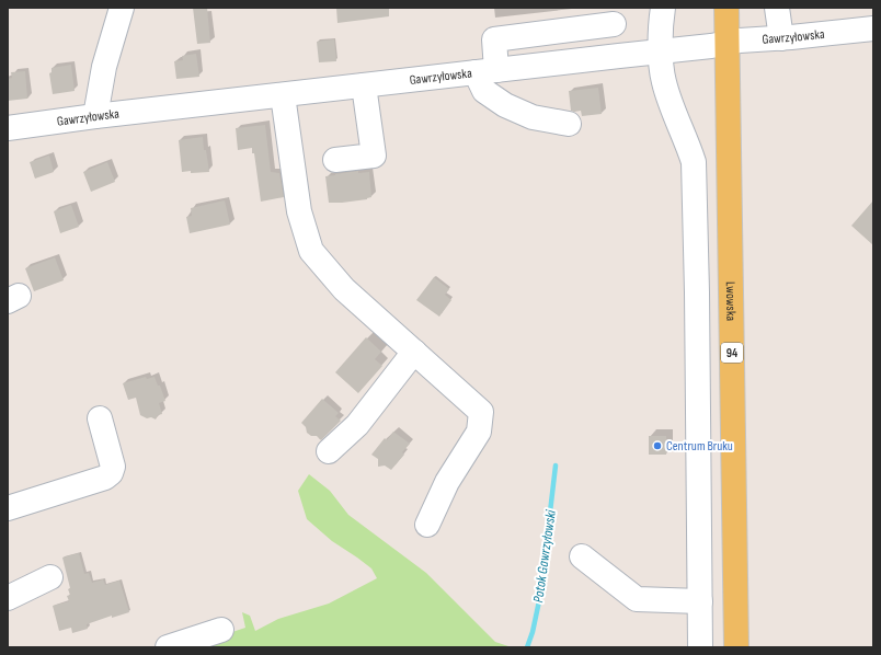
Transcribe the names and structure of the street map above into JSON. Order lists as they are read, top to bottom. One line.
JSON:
{"streets":{"main road":["Lwowska","94"],"street":["Gawrzyłowska"]},"crossings":[["Gawrzyłowska","Lwowska"]],"water":["Potok Gawrzyłowski"],"places":["Centrum Bruku"]}
